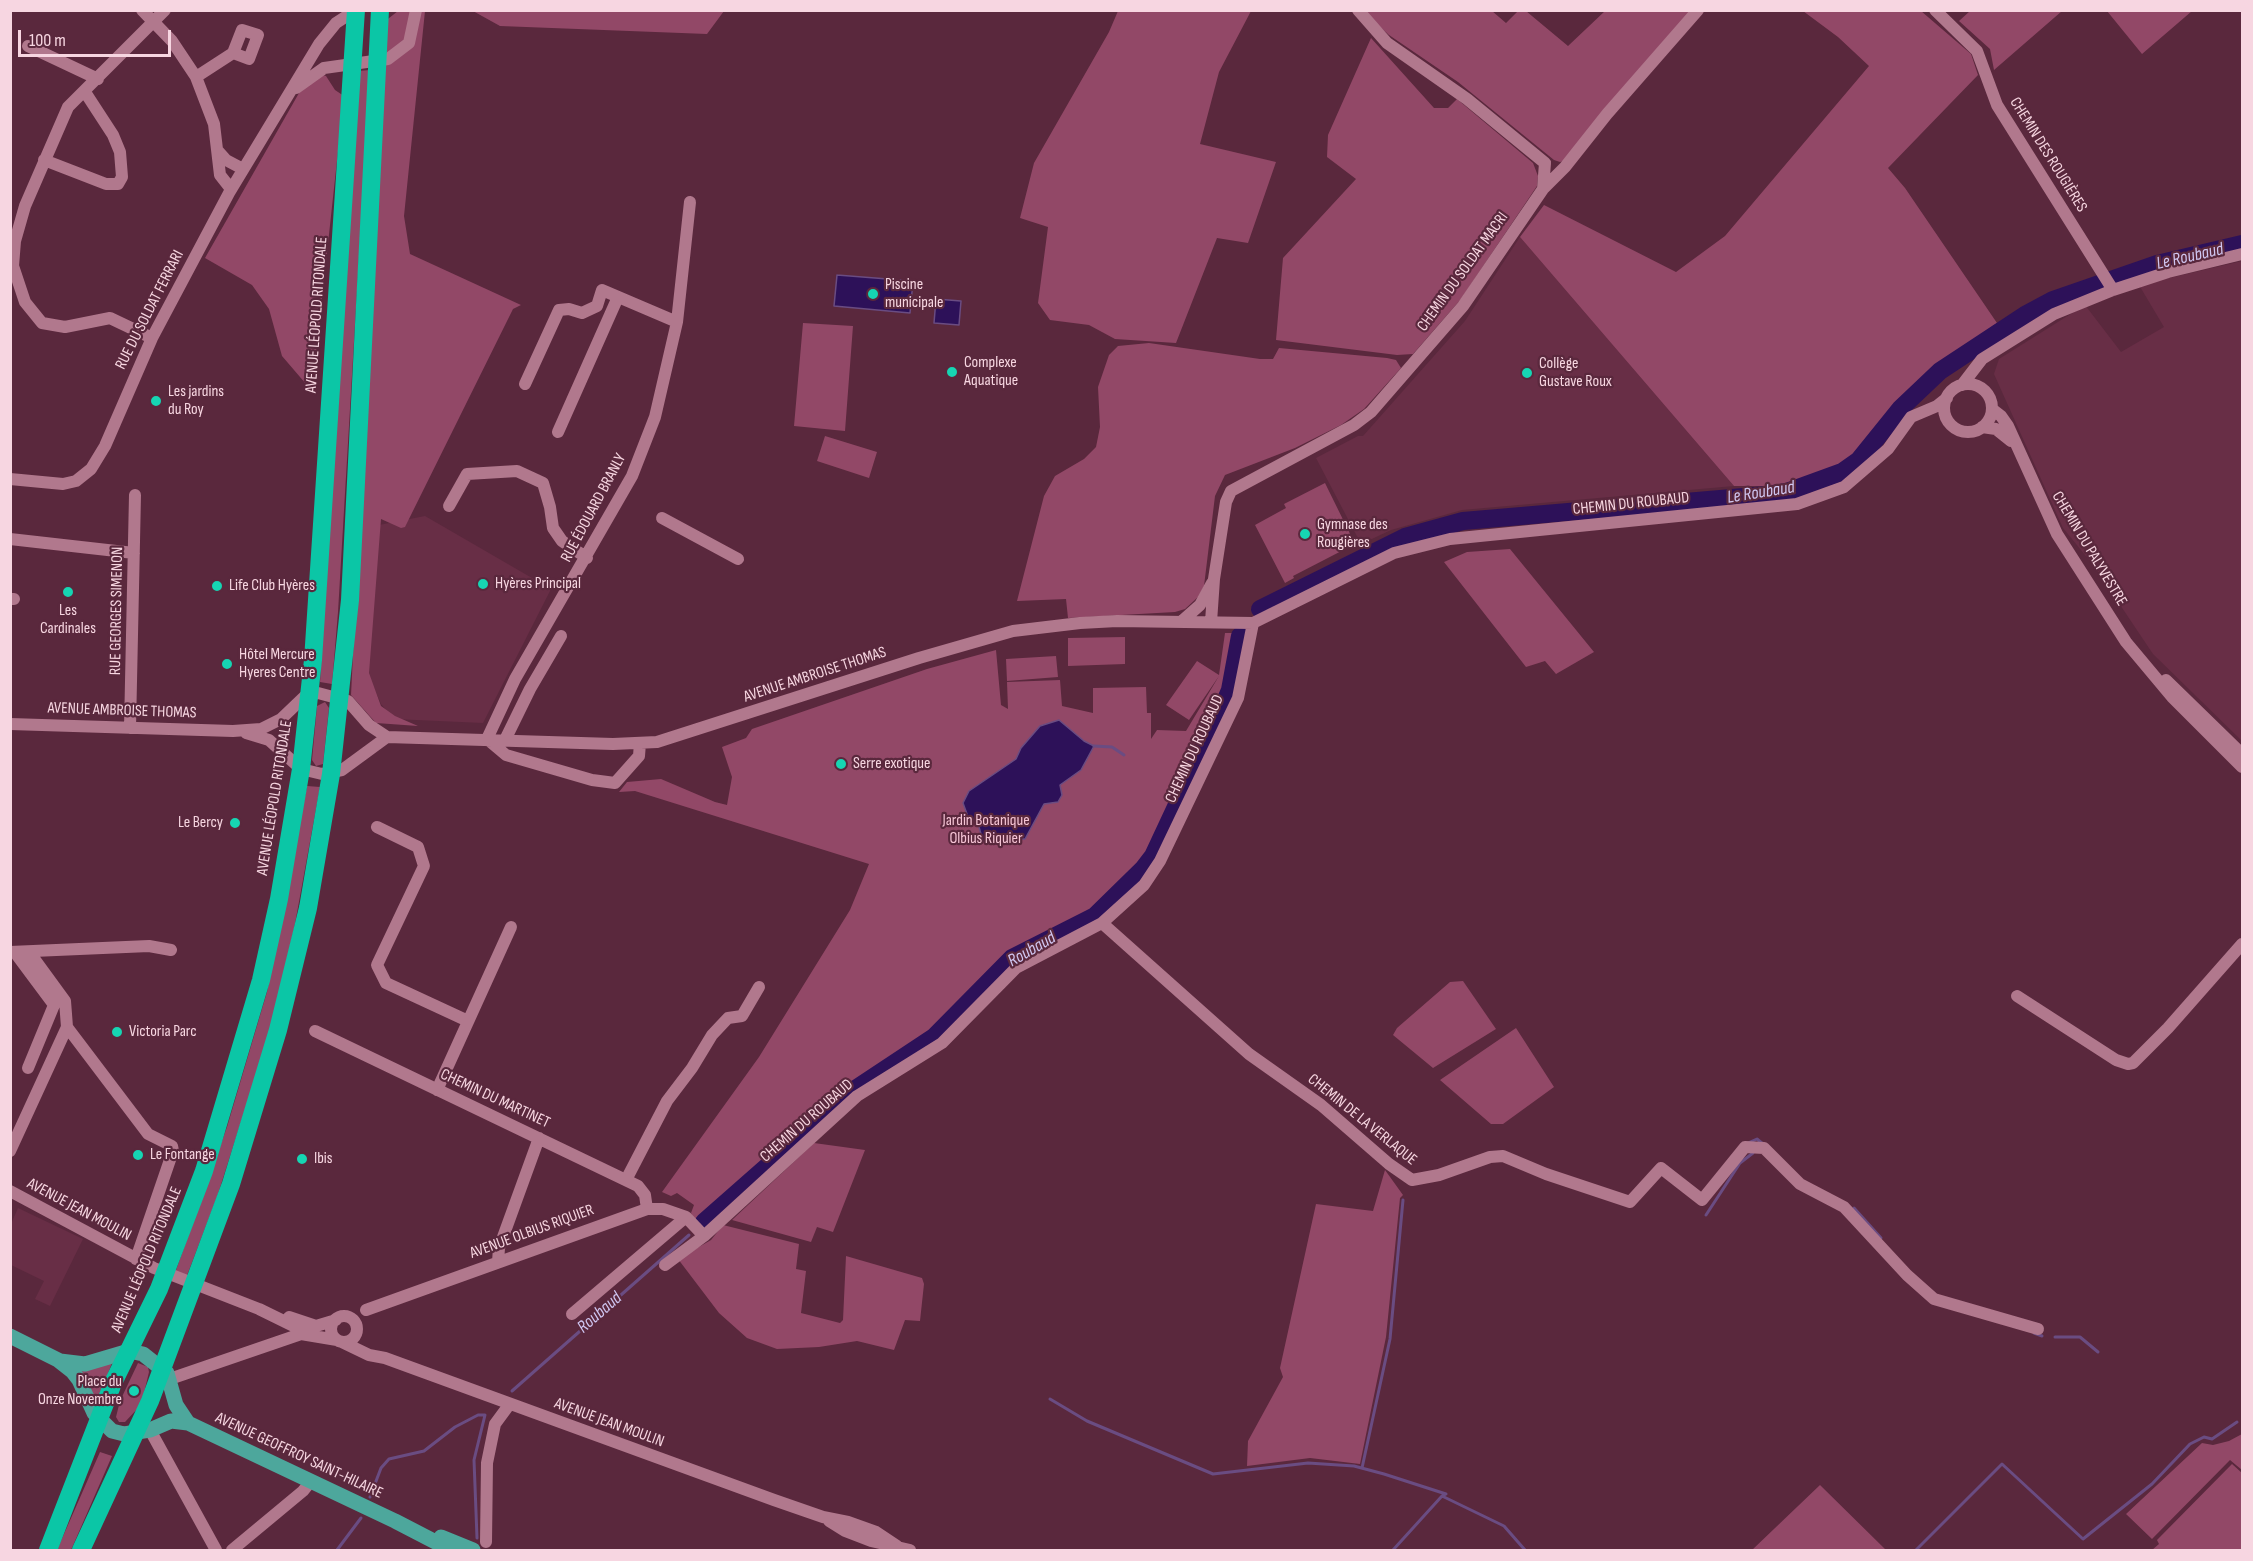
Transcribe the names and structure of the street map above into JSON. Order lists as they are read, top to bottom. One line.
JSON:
{"streets":{"highway":["AVENUE LÉOPOLD RITONDALE"],"main road":["AVENUE GEOFFROY SAINT-HILAIRE"],"street":["CHEMIN DES ROUGIÈRES","CHEMIN DU SOLDAT MACRI","RUE DU SOLDAT FERRARI","CHEMIN DU ROUBAUD","RUE ÉDOUARD BRANLY","CHEMIN DU PALYVESTRE","RUE GEORGES SIMENON","AVENUE AMBROISE THOMAS","CHEMIN DU MARTINET","CHEMIN DE LA VERLAQUE","AVENUE JEAN MOULIN","AVENUE OLBIUS RIQUIER"]},"crossings":[["CHEMIN DU SOLDAT MACRI","AVENUE AMBROISE THOMAS"],["RUE DU SOLDAT FERRARI","AVENUE LÉOPOLD RITONDALE"],["AVENUE LÉOPOLD RITONDALE","AVENUE AMBROISE THOMAS"],["AVENUE LÉOPOLD RITONDALE","AVENUE JEAN MOULIN"],["CHEMIN DU ROUBAUD","CHEMIN DU PALYVESTRE"],["CHEMIN DU ROUBAUD","AVENUE AMBROISE THOMAS"],["CHEMIN DU ROUBAUD","CHEMIN DE LA VERLAQUE"],["RUE ÉDOUARD BRANLY","AVENUE AMBROISE THOMAS"],["RUE GEORGES SIMENON","AVENUE AMBROISE THOMAS"],["CHEMIN DU MARTINET","AVENUE OLBIUS RIQUIER"]],"water":["Le Roubaud","Roubaud"],"parks":["Jardin Botanique Olbius Riquier"],"places":["Piscine municipale","Complexe Aquatique","Collège Gustave Roux","Les jardins du Roy","Gymnase des Rougières","Hyères Principal","Life Club Hyères","Les Cardinales","Hôtel Mercure Hyeres Centre","Serre exotique","Le Bercy","Victoria Parc","Le Fontange","Ibis","Place du Onze Novembre"],"scale_bar":"100 m"}
